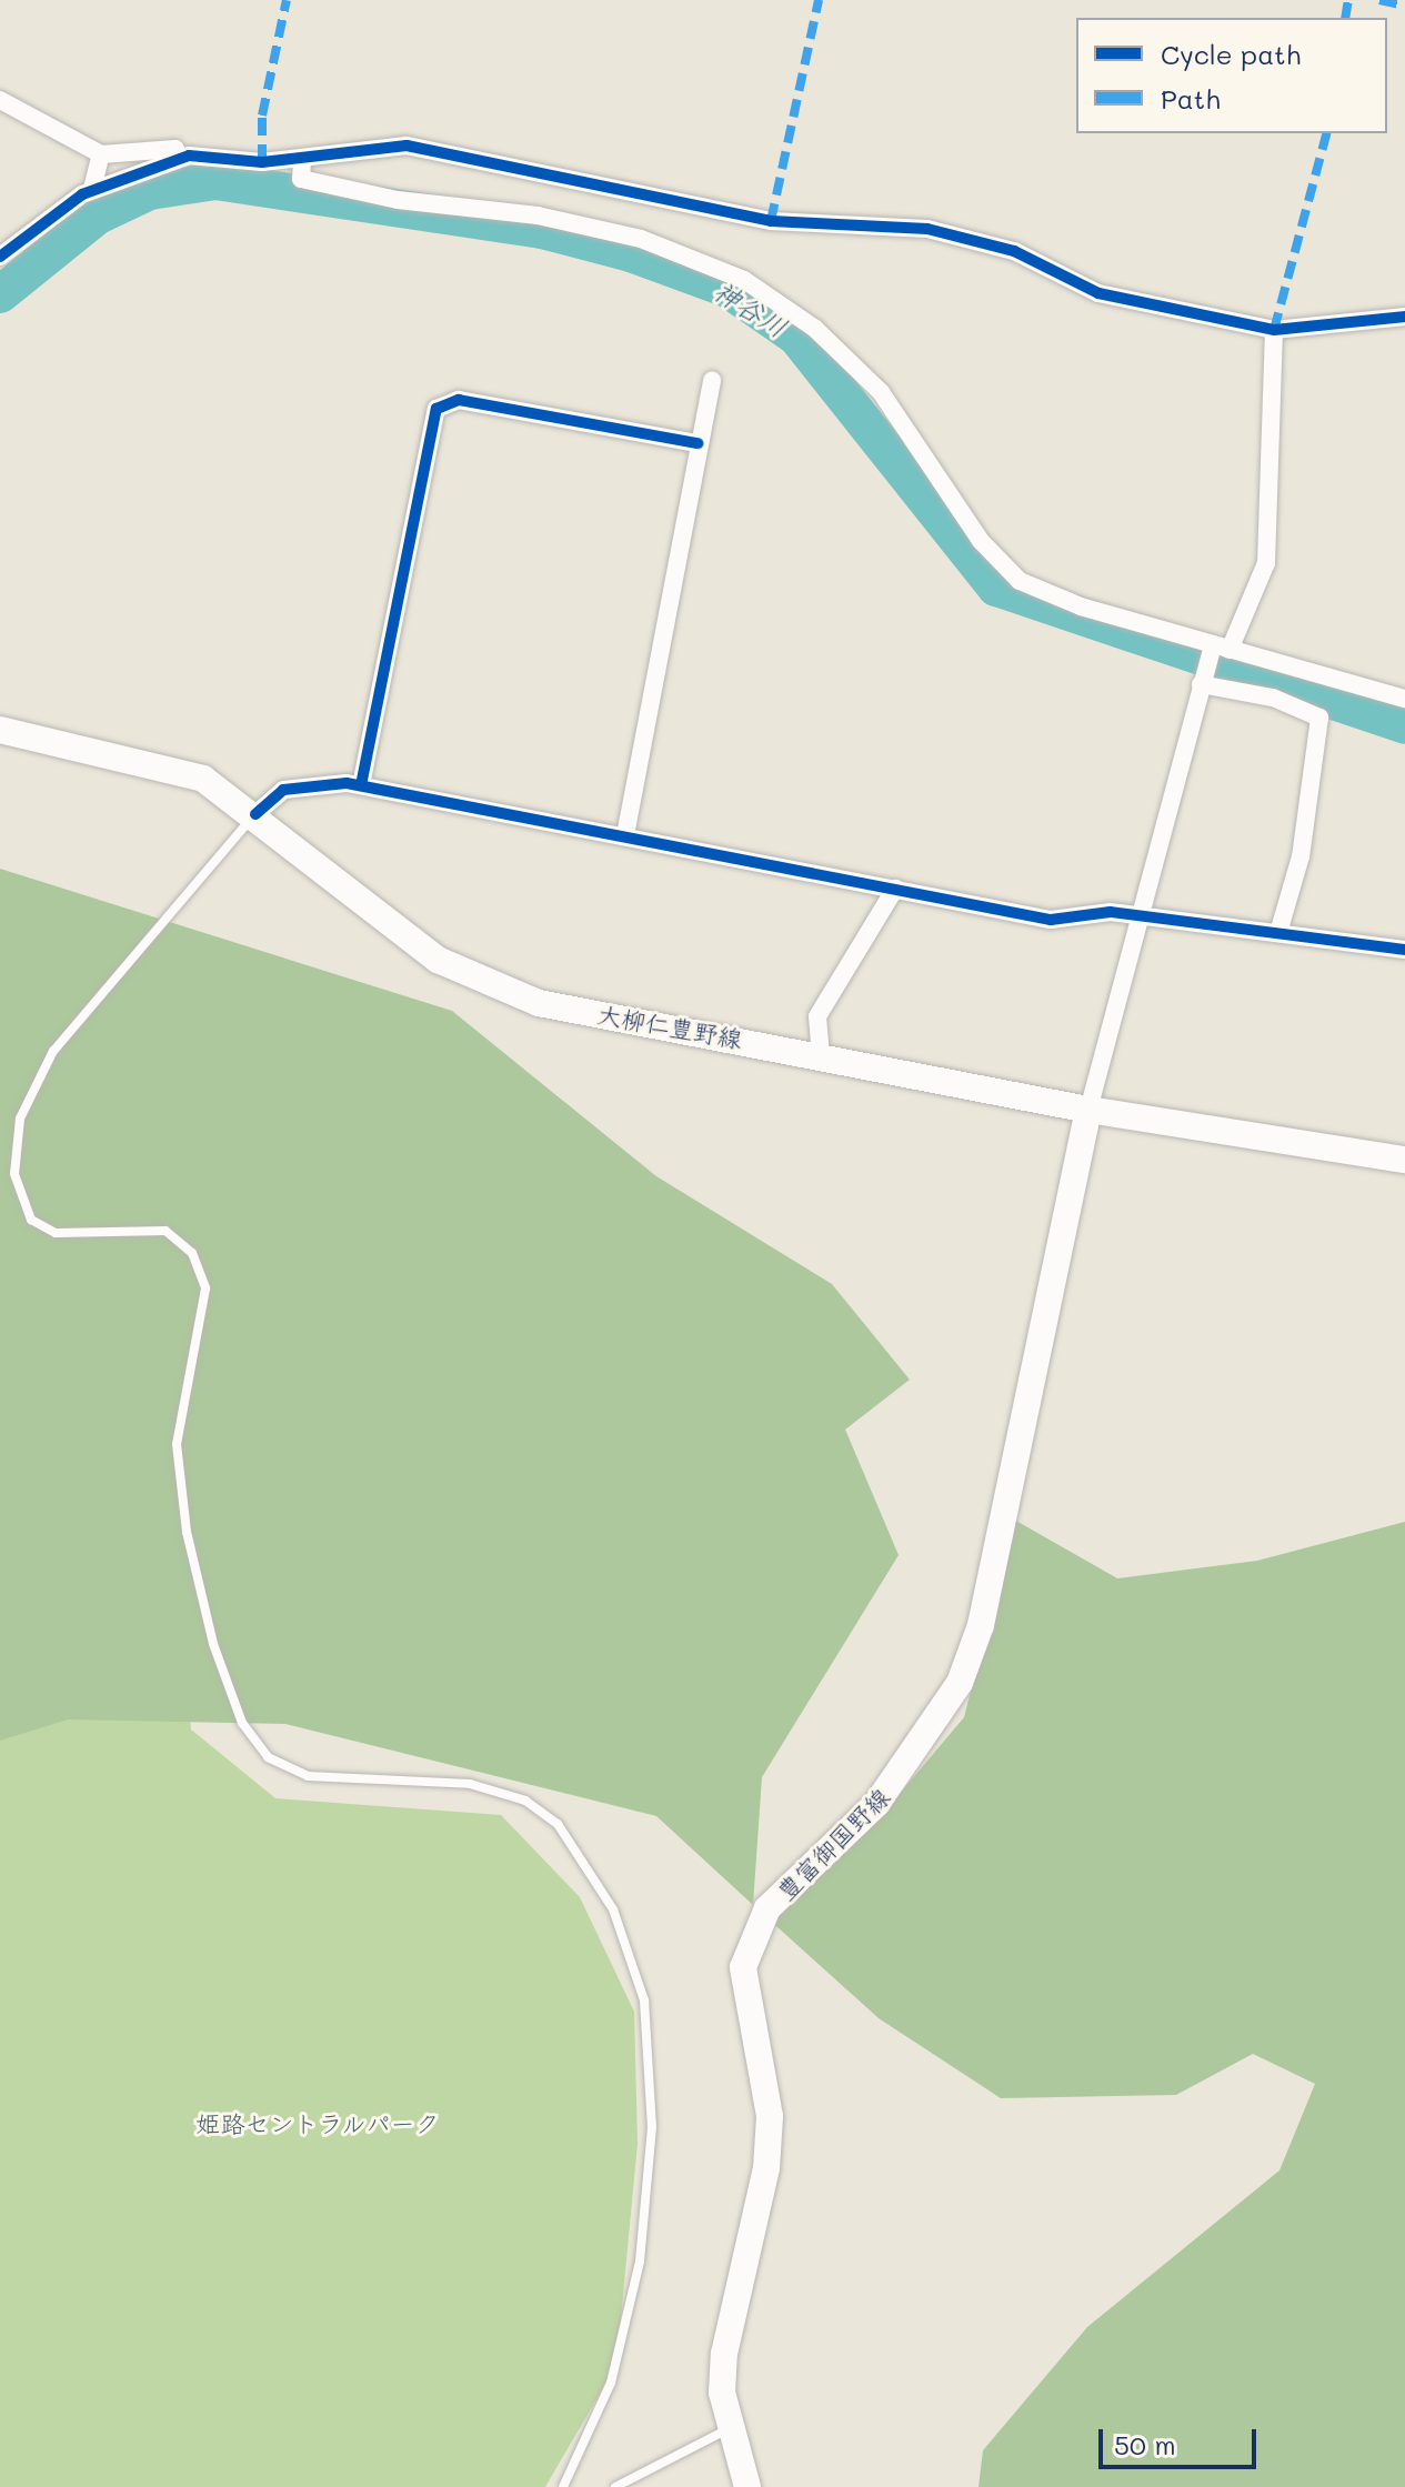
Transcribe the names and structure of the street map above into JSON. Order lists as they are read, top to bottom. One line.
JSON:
{"streets":{"main road":["大柳仁豊野線","豊富御国野線"]},"crossings":[["大柳仁豊野線","豊富御国野線"]],"water":["神谷川"],"parks":["姫路セントラルパーク"],"legend":["Cycle path","Path"],"scale_bar":"50 m"}
